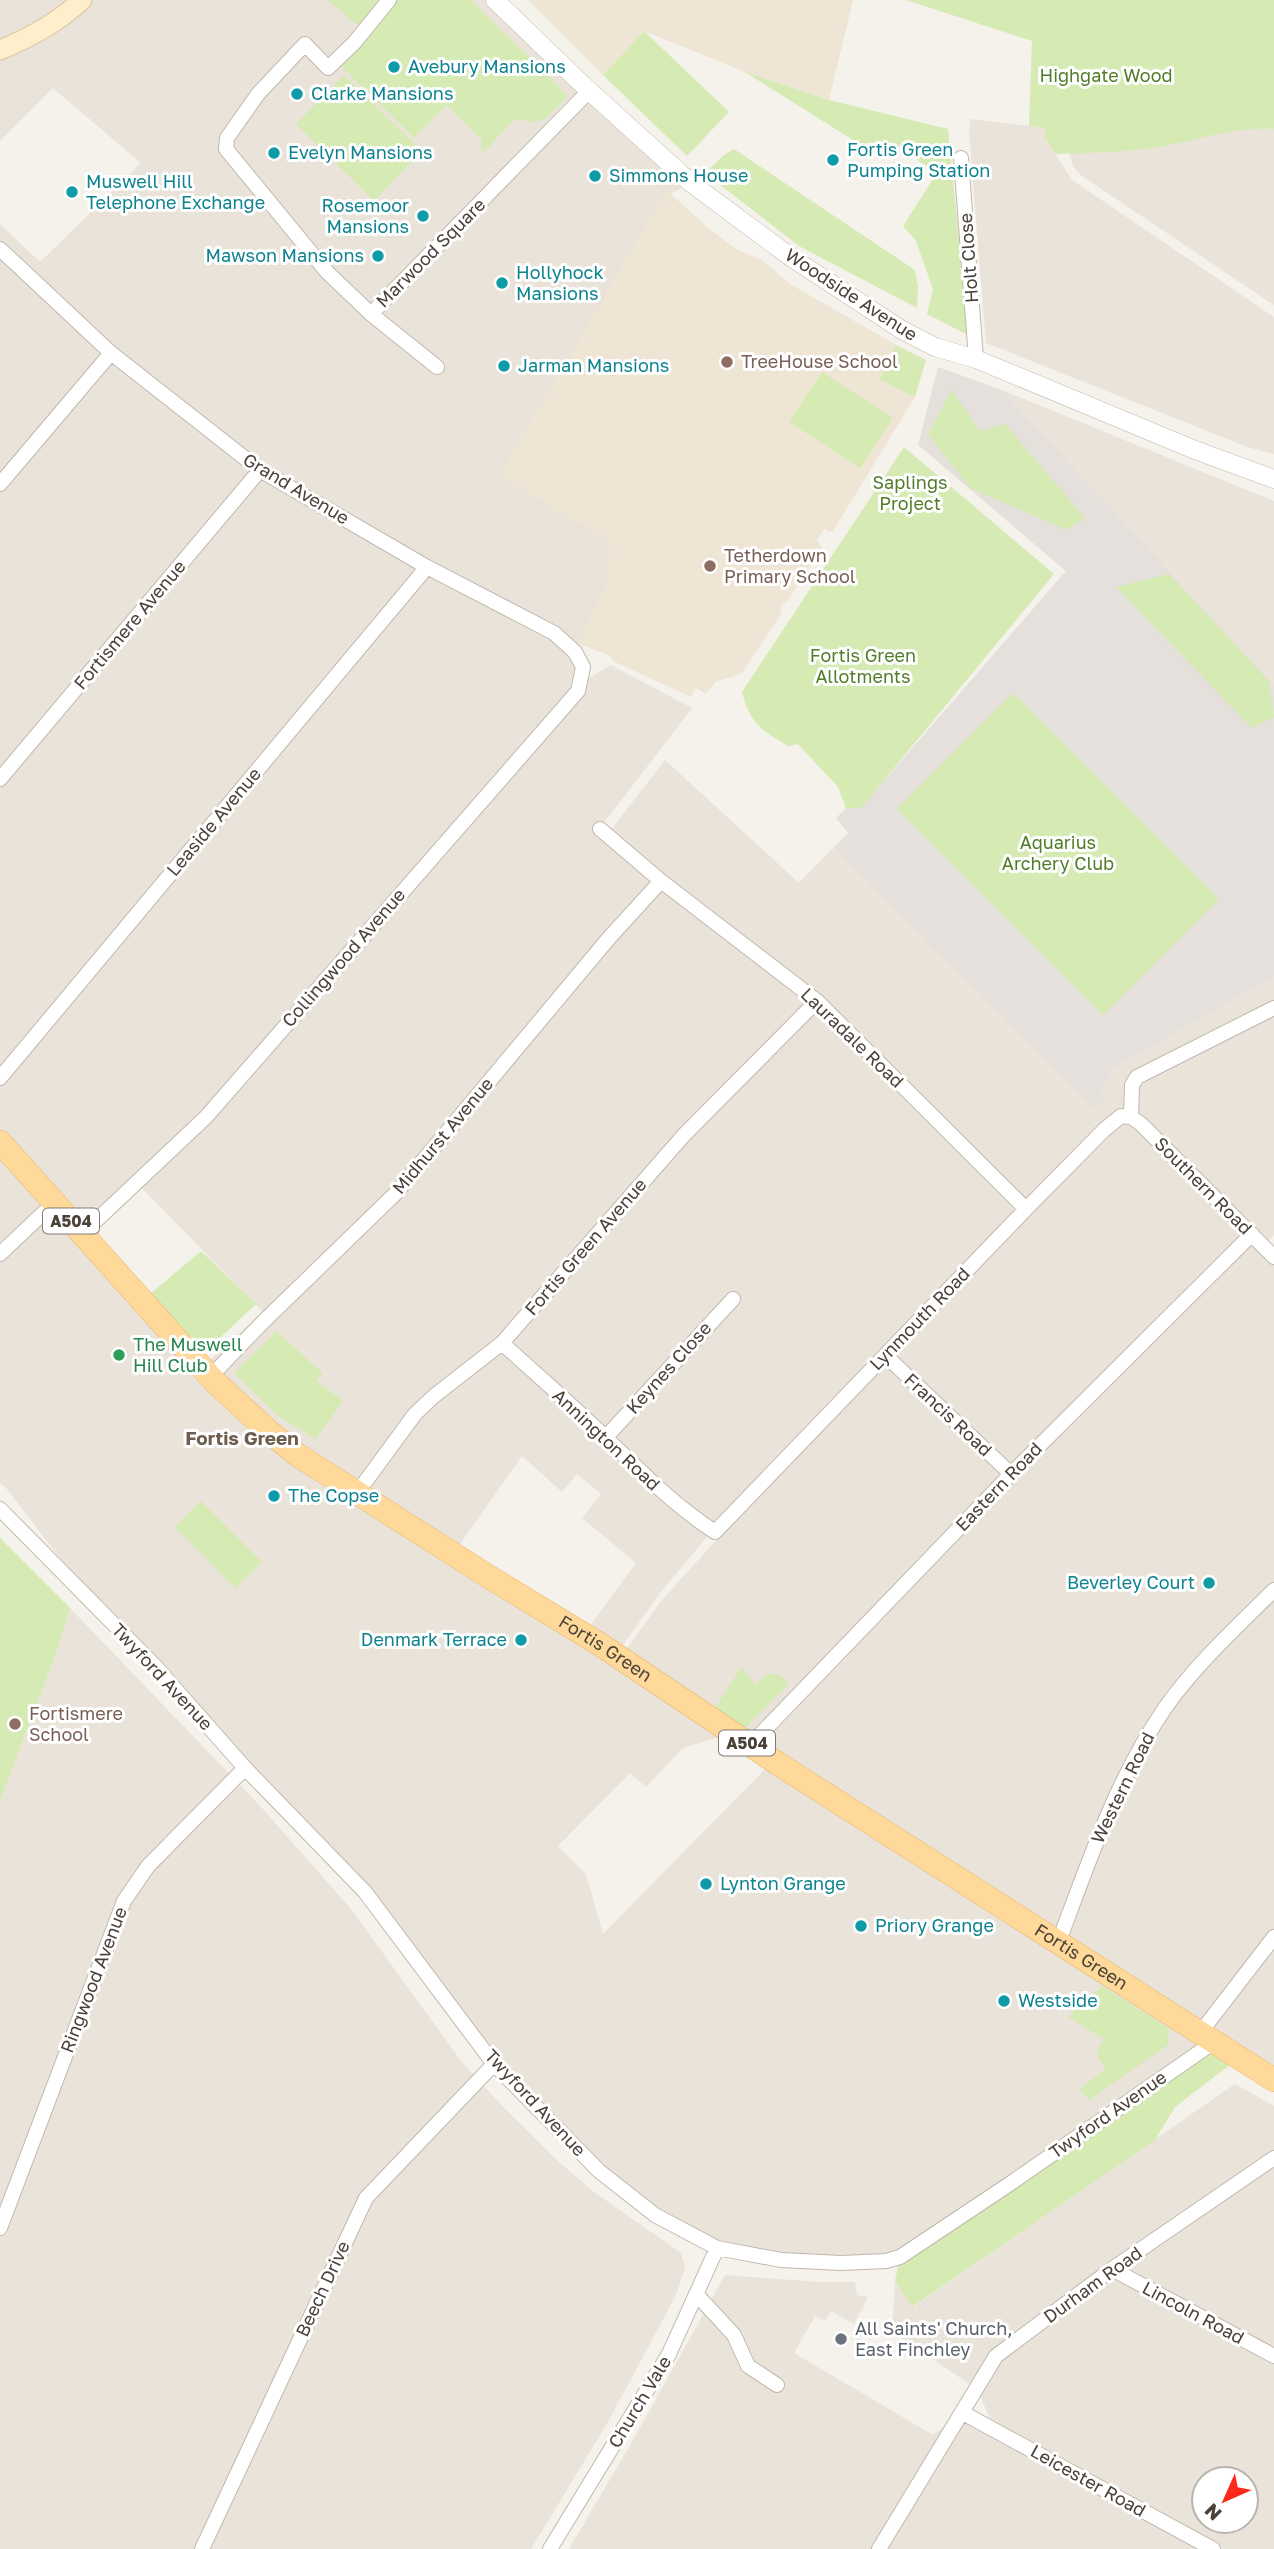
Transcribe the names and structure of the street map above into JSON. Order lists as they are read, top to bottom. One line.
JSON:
{"streets":{"main road":["A504","Fortis Green"],"street":["Marwood Square","Holt Close","Woodside Avenue","Grand Avenue","Fortismere Avenue","Leaside Avenue","Collingwood Avenue","Lauradale Road","Midhurst Avenue","Southern Road","Fortis Green Avenue","Lynmouth Road","Keynes Close","Francis Road","Annington Road","Eastern Road","Twyford Avenue","Western Road","Ringwood Avenue","Durham Road","Beech Drive","Lincoln Road","Church Vale","Leicester Road"]},"crossings":[["Marwood Square","Woodside Avenue"],["Holt Close","Woodside Avenue"],["Grand Avenue","Fortismere Avenue"],["Grand Avenue","Leaside Avenue"],["Grand Avenue","Collingwood Avenue"],["Collingwood Avenue","Fortis Green"],["Lauradale Road","Midhurst Avenue"],["Lauradale Road","Fortis Green Avenue"],["Lauradale Road","Lynmouth Road"],["Midhurst Avenue","Fortis Green"],["Southern Road","Lynmouth Road"],["Southern Road","Eastern Road"],["Fortis Green Avenue","Annington Road"],["Fortis Green Avenue","Fortis Green"],["Lynmouth Road","Francis Road"],["Lynmouth Road","Annington Road"],["Keynes Close","Annington Road"],["Francis Road","Eastern Road"],["Eastern Road","Fortis Green"],["Fortis Green","Twyford Avenue"],["Fortis Green","Western Road"],["Twyford Avenue","Ringwood Avenue"],["Twyford Avenue","Beech Drive"],["Twyford Avenue","Church Vale"],["Durham Road","Lincoln Road"],["Durham Road","Leicester Road"]],"districts":["Fortis Green"],"parks":["Highgate Wood","Saplings Project","Fortis Green Allotments","Aquarius Archery Club"],"places":["Avebury Mansions","Clarke Mansions","Evelyn Mansions","Fortis Green Pumping Station","Simmons House","Muswell Hill Telephone Exchange","Rosemoor Mansions","Mawson Mansions","Hollyhock Mansions","TreeHouse School","Jarman Mansions","Tetherdown Primary School","The Muswell Hill Club","The Copse","Beverley Court","Denmark Terrace","Fortismere School","Lynton Grange","Priory Grange","Westside","All Saints' Church, East Finchley"],"north":"bottom left"}
